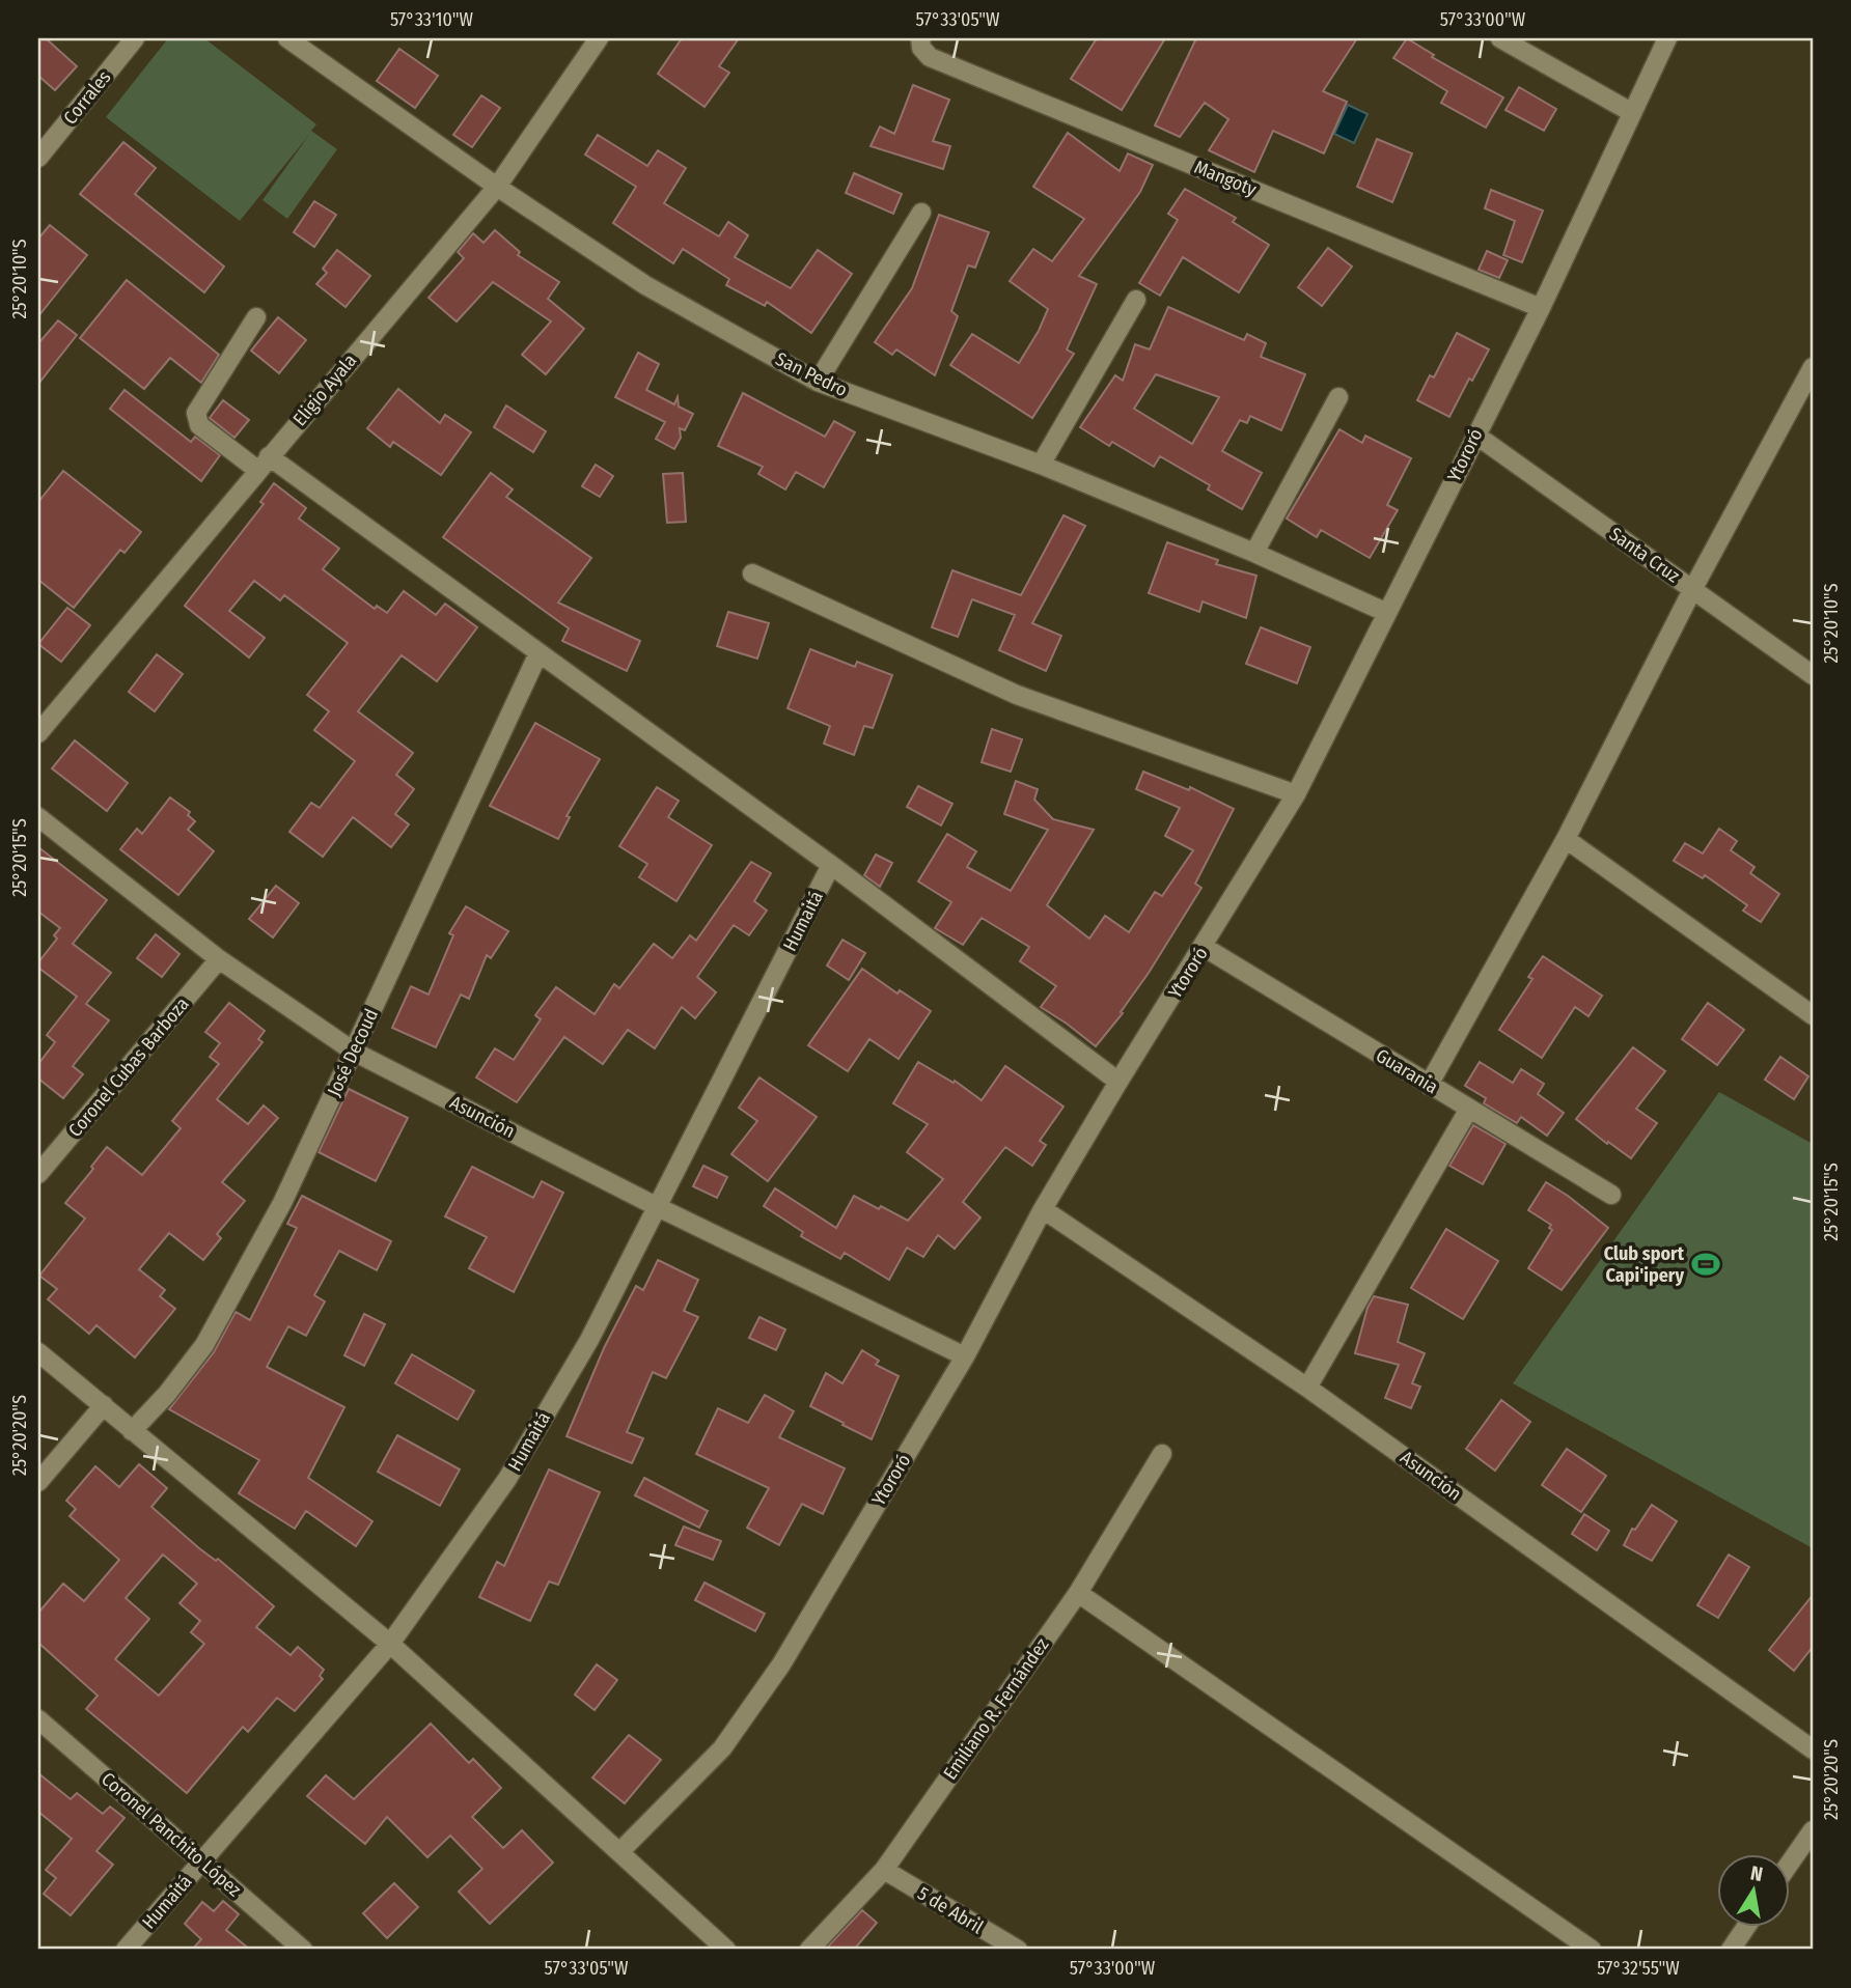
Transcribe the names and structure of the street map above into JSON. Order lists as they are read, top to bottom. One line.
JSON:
{"streets":{"street":["Corrales","Mangoty","San Pedro","Eligio Ayala","Ytororó","Santa Cruz","Humaitá","José Decoud","Coronel Cubas Barboza","Guarania","Asunción","Emiliano R. Fernández","Coronel Panchito López","5 de Abril"]},"crossings":[["Mangoty","Ytororó"],["San Pedro","Eligio Ayala"],["San Pedro","Ytororó"],["Ytororó","Santa Cruz"],["Ytororó","Guarania"],["Ytororó","Asunción"],["Humaitá","Asunción"],["Humaitá","Coronel Panchito López"],["José Decoud","Asunción"],["Coronel Cubas Barboza","Asunción"],["Emiliano R. Fernández","5 de Abril"]],"places":{"sports":["Club sport Capi'ipery"]},"north":"top","coordinates":["57°33'10\"W","57°33'05\"W","57°33'00\"W","25°20'10\"S","25°20'15\"S","25°20'20\"S","57°32'55\"W"]}
